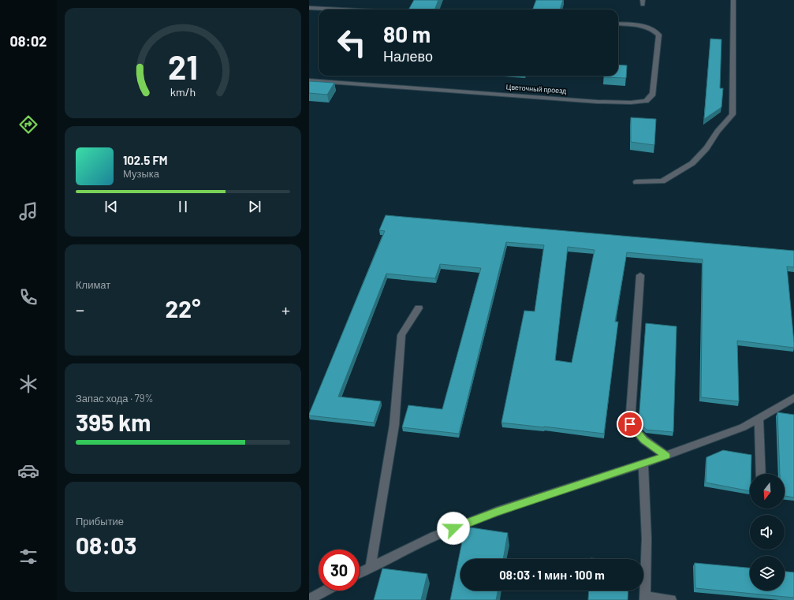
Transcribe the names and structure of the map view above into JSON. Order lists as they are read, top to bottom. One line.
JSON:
{"streets":{"street":["Цветочный проезд"]},"north":"bottom","page":{"tabs":"08:02","turn":["80 m","Налево"],"song":["102.5 FM","Музыка"],"tile":["Климат",["Запас хода · 79%","395 km"],["Прибытие","08:03"]],"heat":["−","22°","+"],"limit":"30","trip":"08:03 · 1 мин · 100 m","gauge":["21","km/h"]}}
